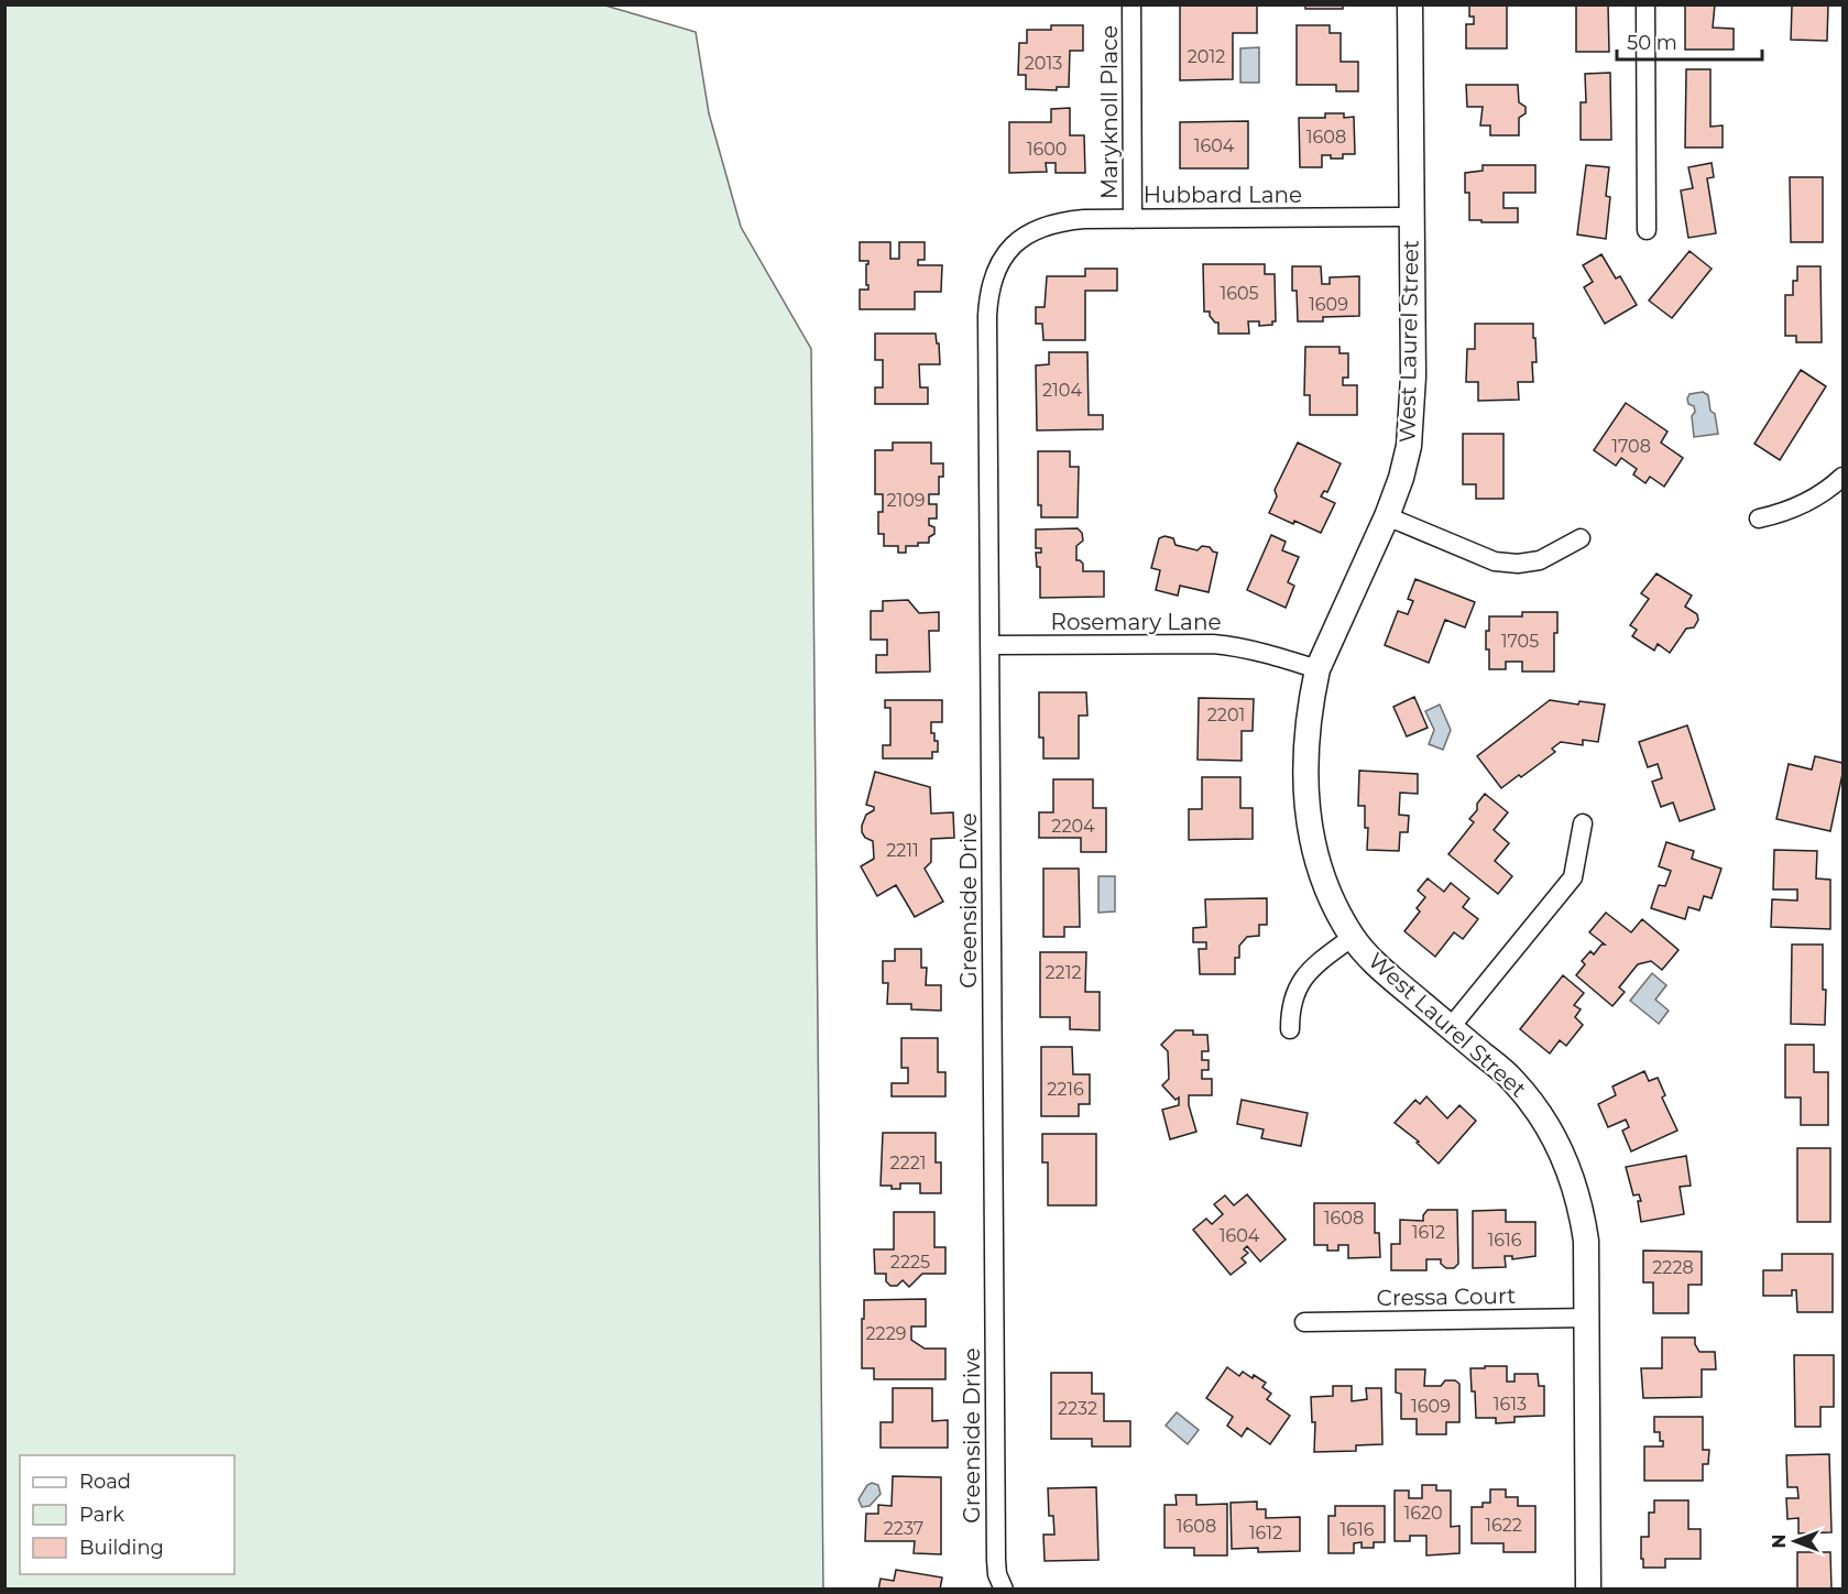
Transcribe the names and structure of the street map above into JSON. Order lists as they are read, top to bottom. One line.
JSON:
{"streets":{"street":["Maryknoll Place","Hubbard Lane","West Laurel Street","Rosemary Lane","Greenside Drive","Cressa Court"]},"crossings":[["Maryknoll Place","Hubbard Lane"],["Hubbard Lane","West Laurel Street"],["Hubbard Lane","Greenside Drive"],["West Laurel Street","Rosemary Lane"],["West Laurel Street","Cressa Court"],["Rosemary Lane","Greenside Drive"]],"house_numbers":["2012","2013","1608","1604","1600","1605","1609","2104","1708","2109","1705","2201","2204","2211","2212","2216","2221","1608","1612","1604","1616","2225","2228","2229","1613","1609","2232","1620","1622","1608","2237","1616","1612"],"legend":["Road","Park","Building"],"scale_bar":"50 m","north":"left"}
